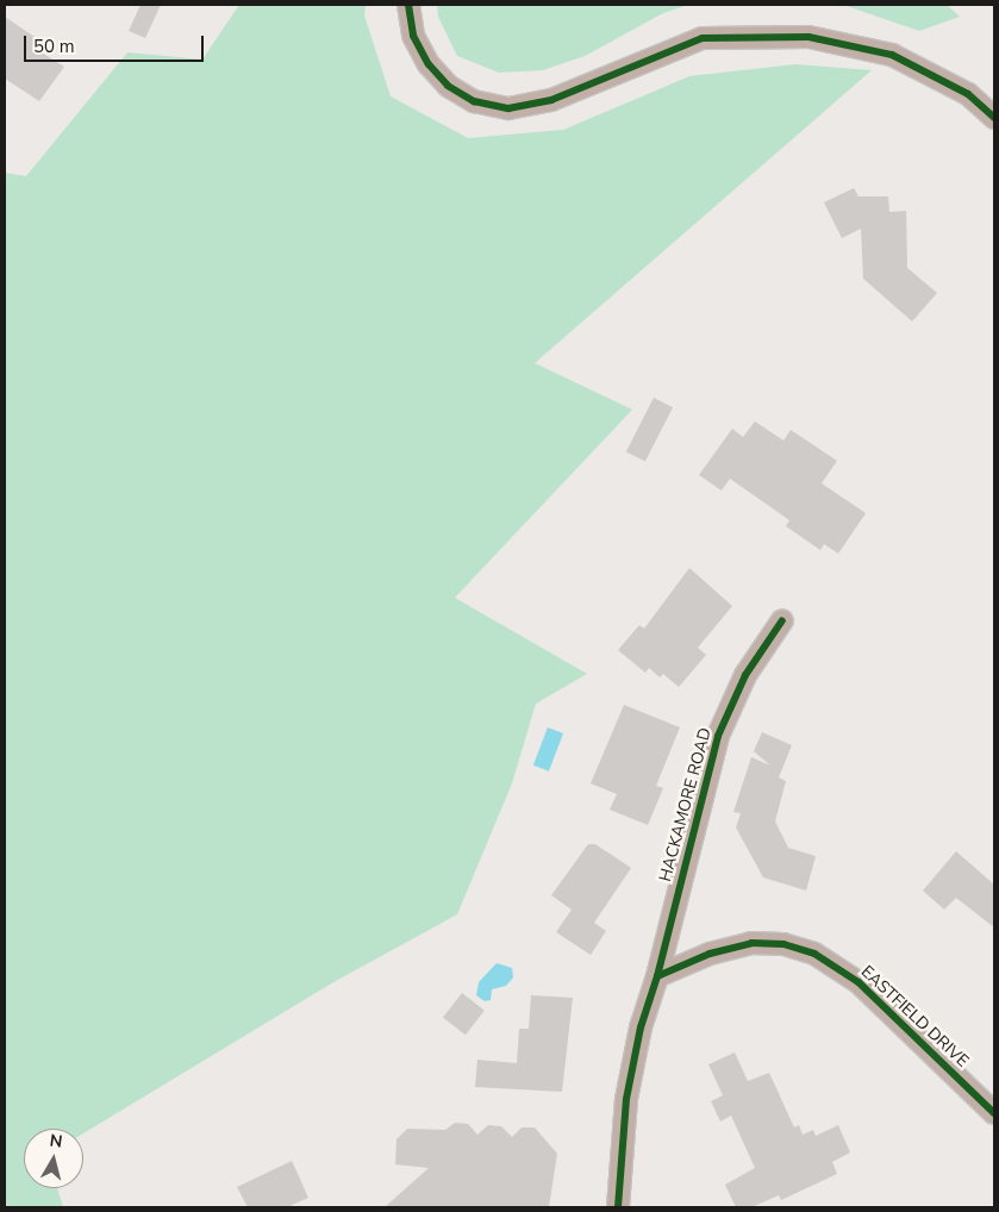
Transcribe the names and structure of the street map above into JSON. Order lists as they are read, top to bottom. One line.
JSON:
{"streets":{"street":["HACKAMORE ROAD","EASTFIELD DRIVE"]},"crossings":[["HACKAMORE ROAD","EASTFIELD DRIVE"]],"scale_bar":"50 m","north":"top"}
